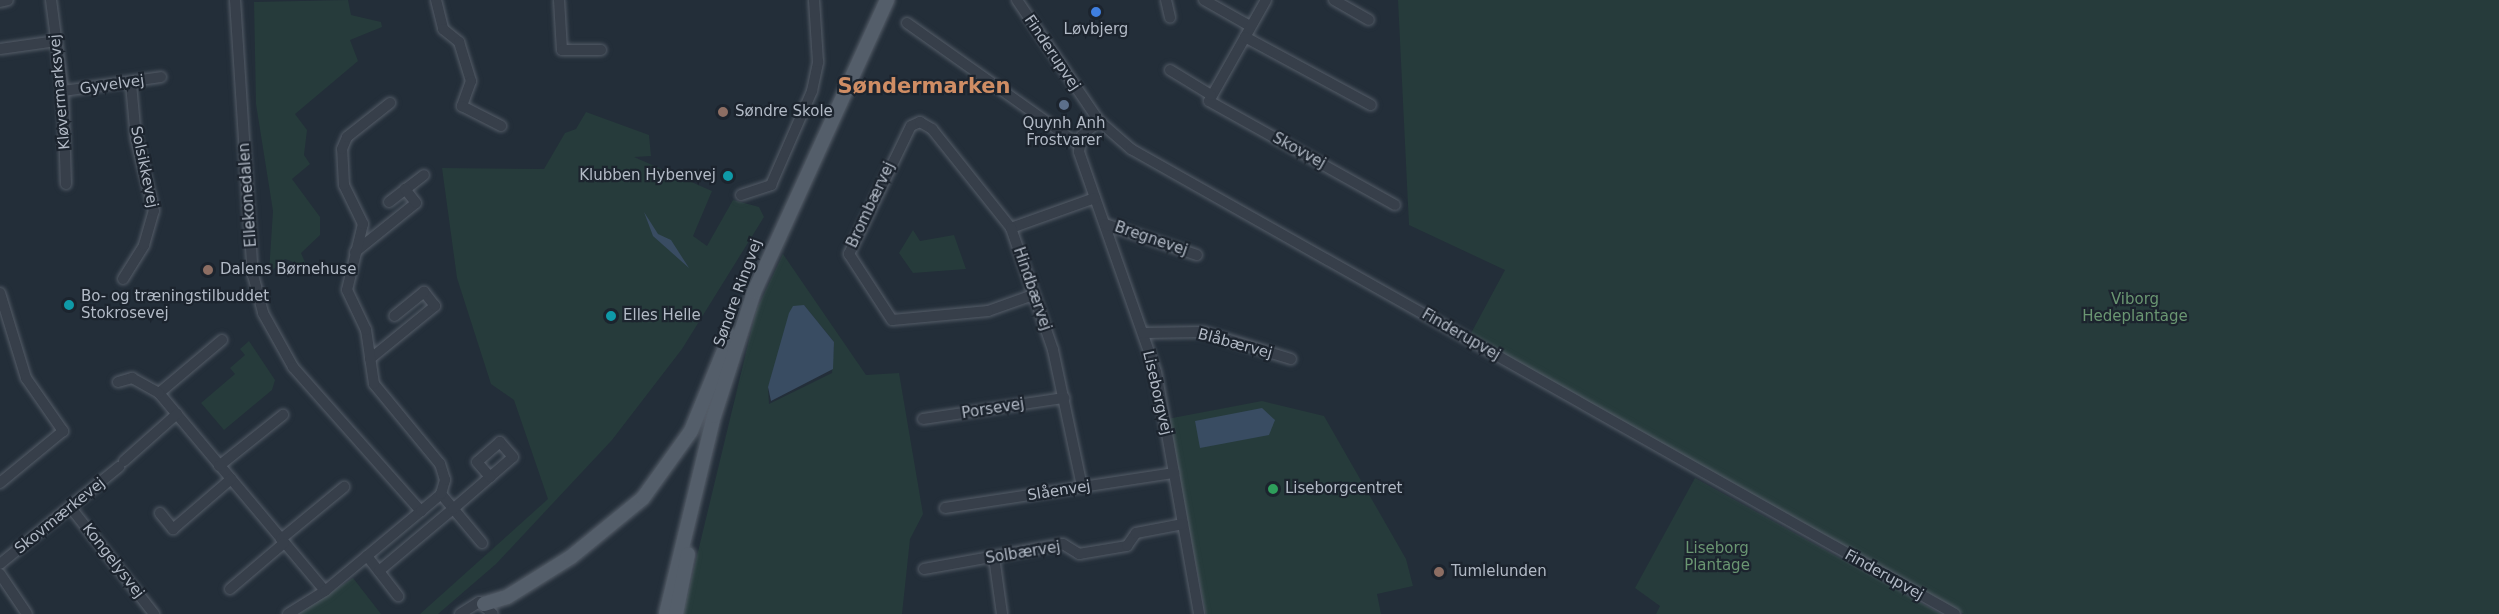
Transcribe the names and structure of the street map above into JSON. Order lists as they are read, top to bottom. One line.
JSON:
{"streets":{"main road":["Søndre Ringvej"],"street":["Finderupvej","Gyvelvej","Kløvermarksvej","Skovvej","Solsikkevej","Ellekonedalen","Brombærvej","Bregnevej","Hindbærvej","Blåbærvej","Liseborgvej","Porsevej","Slåenvej","Skovmærkevej","Solbærvej","Kongelysvej"]},"crossings":[["Gyvelvej","Kløvermarksvej"],["Gyvelvej","Solsikkevej"],["Brombærvej","Hindbærvej"],["Bregnevej","Liseborgvej"],["Hindbærvej","Porsevej"],["Hindbærvej","Slåenvej"],["Blåbærvej","Liseborgvej"],["Liseborgvej","Slåenvej"],["Liseborgvej","Solbærvej"],["Skovmærkevej","Kongelysvej"]],"districts":["Søndermarken"],"parks":["Viborg Hedeplantage","Liseborg Plantage"],"places":["Løvbjerg","Quynh Anh Frostvarer","Søndre Skole","Klubben Hybenvej","Dalens Børnehuse","Bo- og træningstilbuddet Stokrosevej","Elles Helle","Liseborgcentret","Tumlelunden"]}
